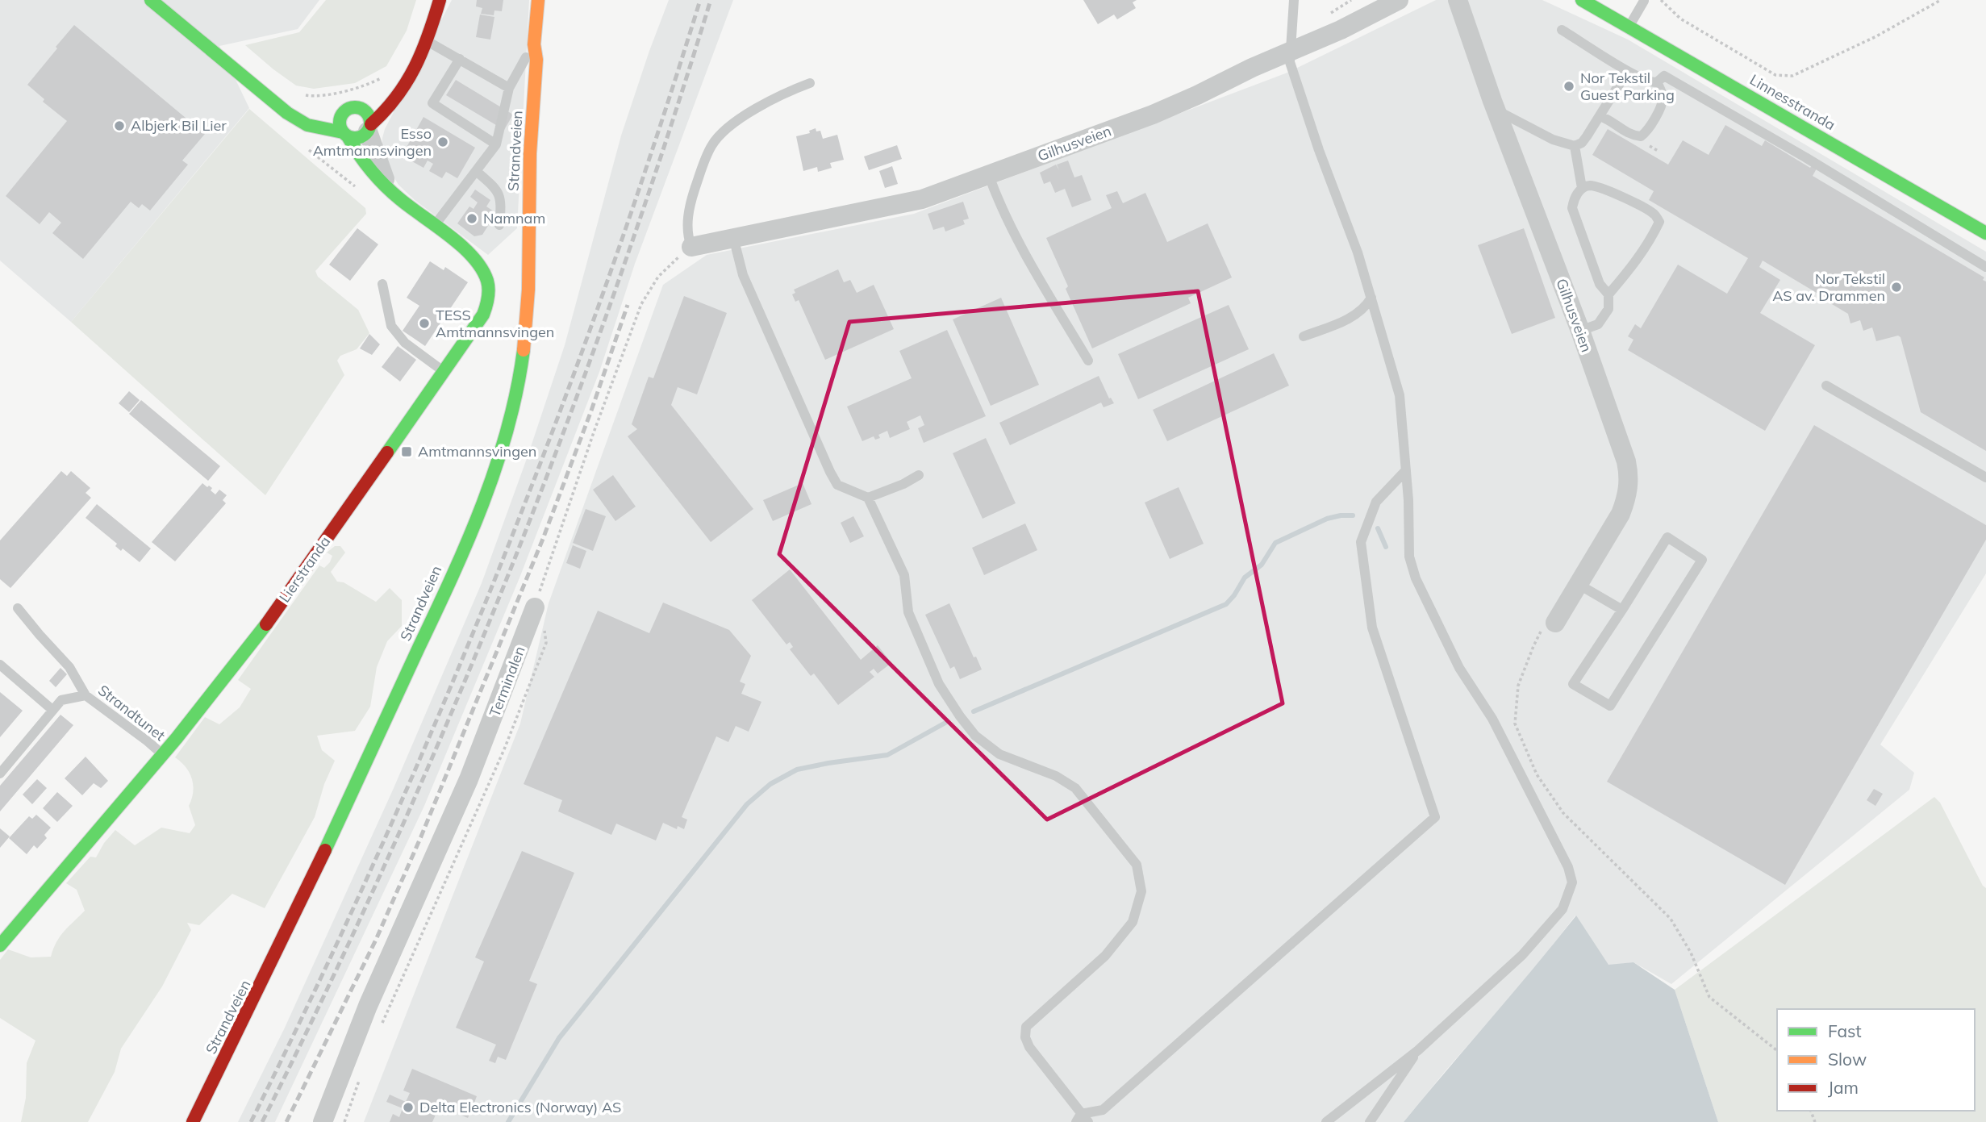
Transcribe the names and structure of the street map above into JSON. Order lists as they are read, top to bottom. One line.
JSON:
{"streets":{"main road":["Linnesstranda","Strandveien","Lierstranda"],"street":["Gilhusveien","Terminalen"],"lane":["Strandtunet"]},"crossings":[["Lierstranda","Strandtunet"]],"places":{"other":["Nor Tekstil Guest Parking","Albjerk Bil Lier","Esso Amtmannsvingen","Namnam","Nor Tekstil AS av. Drammen","TESS Amtmannsvingen","Delta Electronics (Norway) AS"],"transit":["Amtmannsvingen"]},"legend":["Fast","Slow","Jam"]}
